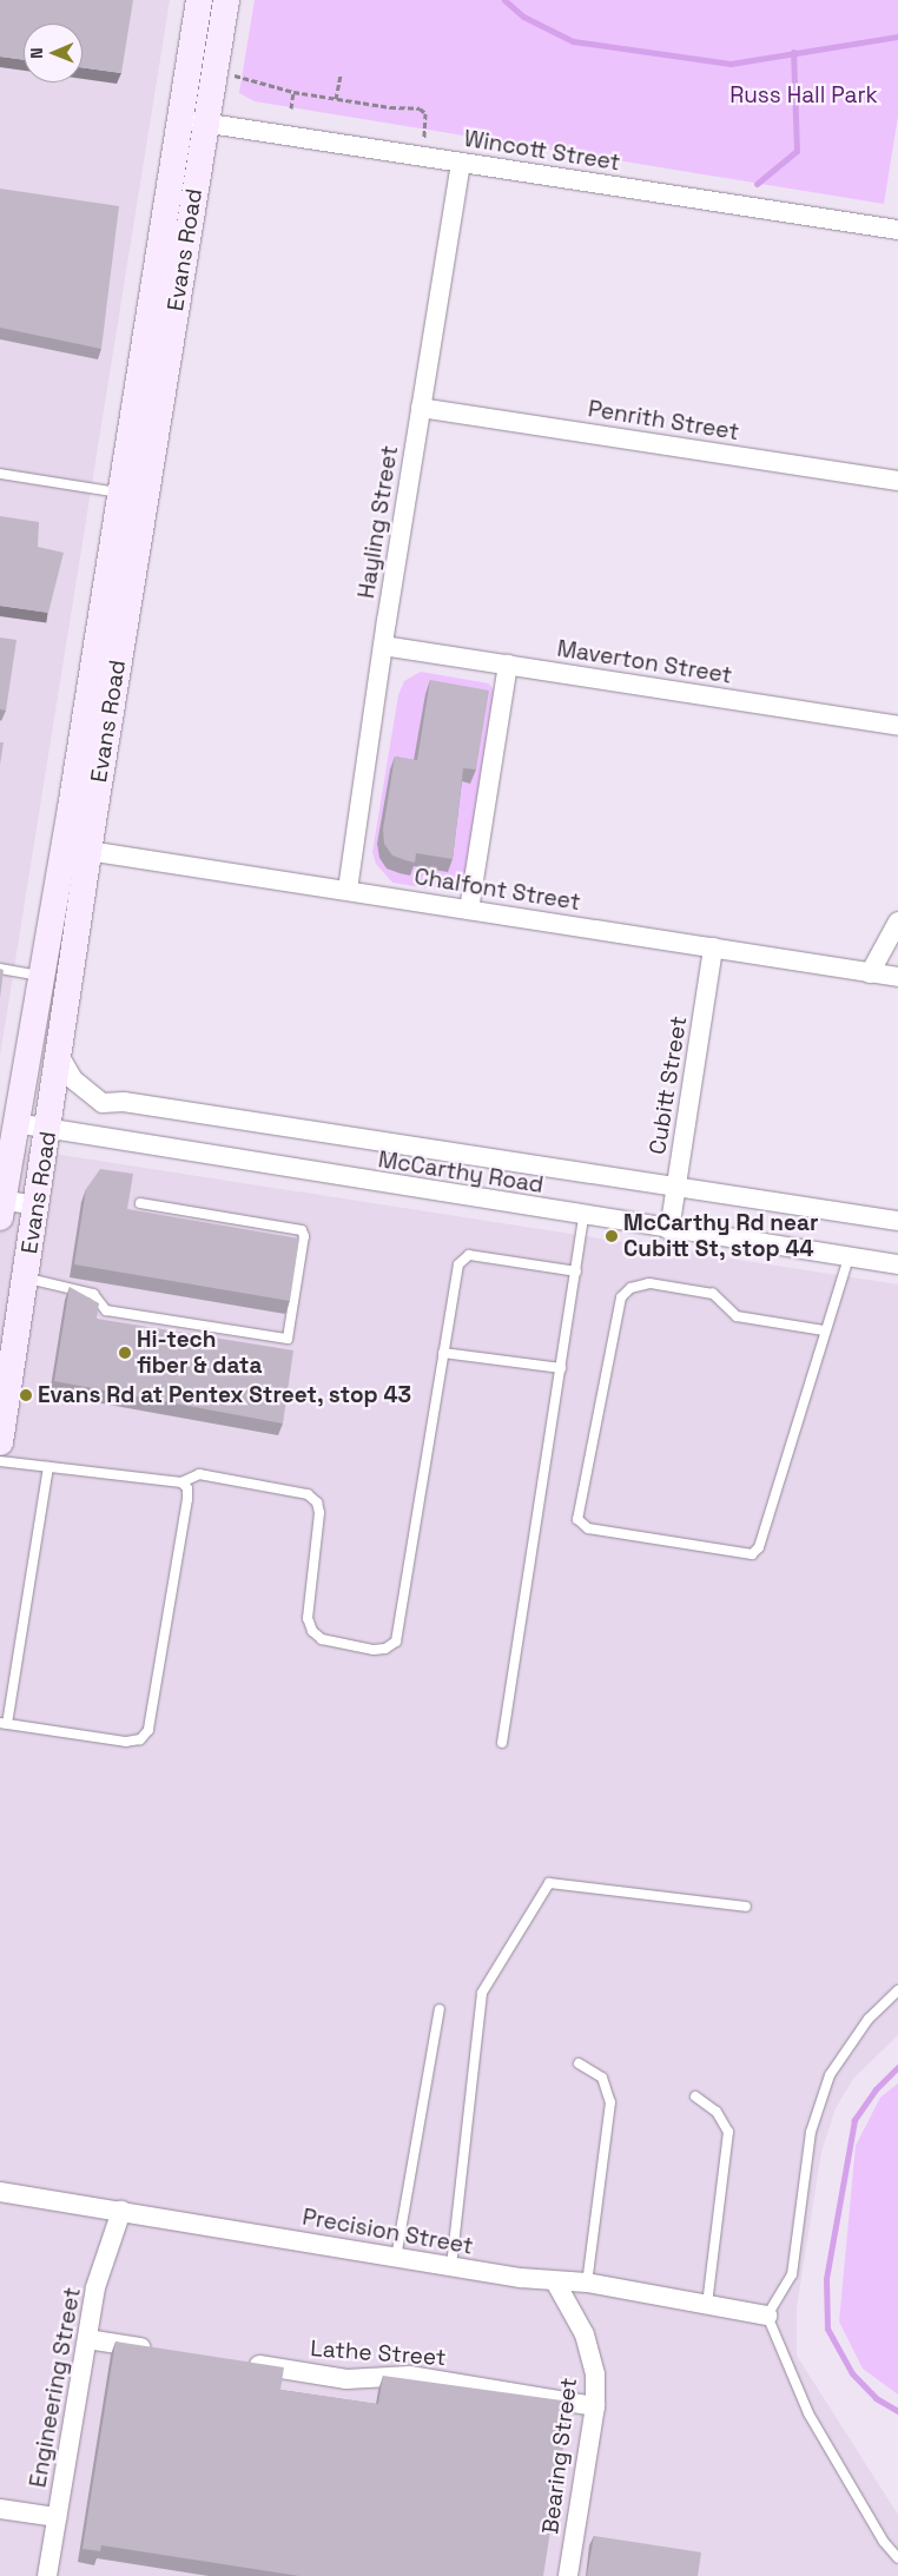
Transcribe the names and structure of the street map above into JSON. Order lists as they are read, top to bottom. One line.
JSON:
{"streets":{"main road":["Evans Road"],"street":["Wincott Street","Penrith Street","Hayling Street","Maverton Street","Chalfont Street","Cubitt Street","McCarthy Road","Precision Street","Lathe Street","Engineering Street","Bearing Street"]},"crossings":[["Wincott Street","Evans Road"],["Wincott Street","Hayling Street"],["Evans Road","Chalfont Street"],["Evans Road","McCarthy Road"],["Penrith Street","Hayling Street"],["Hayling Street","Maverton Street"],["Hayling Street","Chalfont Street"],["Chalfont Street","Cubitt Street"],["Cubitt Street","McCarthy Road"],["Precision Street","Engineering Street"],["Precision Street","Bearing Street"],["Lathe Street","Bearing Street"]],"parks":["Russ Hall Park"],"places":["McCarthy Rd near Cubitt St, stop 44","Hi-tech fiber & data","Evans Rd at Pentex Street, stop 43"],"north":"left"}
